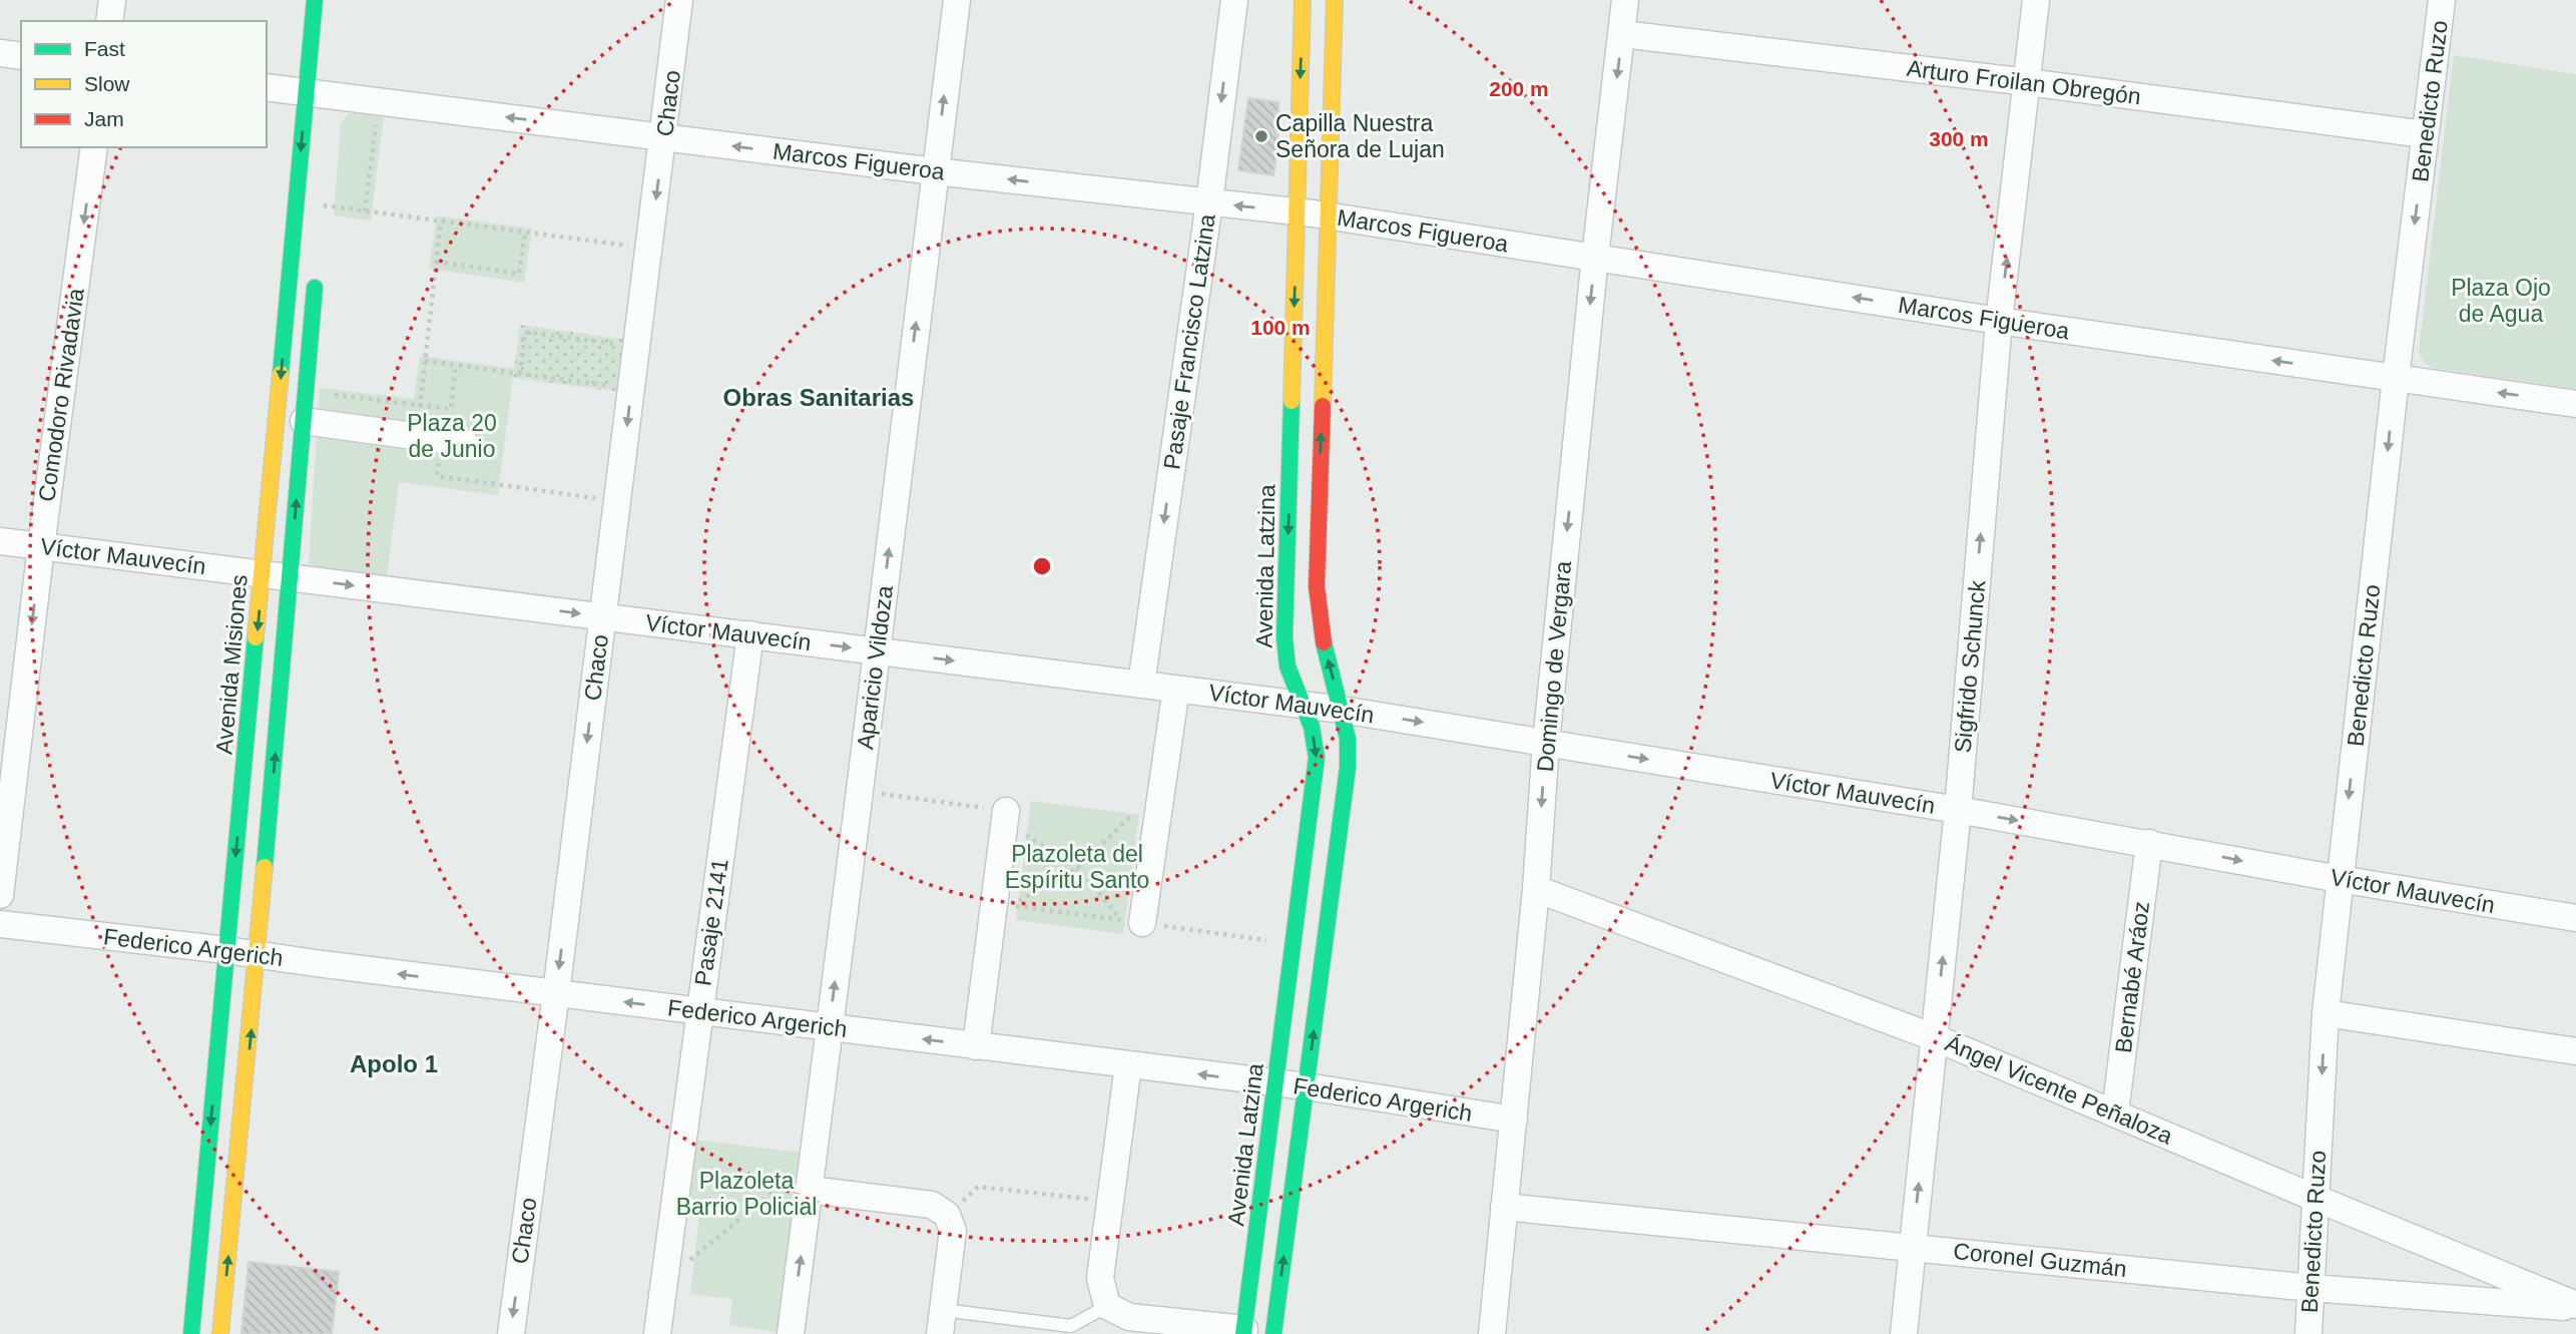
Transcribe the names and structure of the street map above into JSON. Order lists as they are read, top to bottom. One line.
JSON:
{"streets":{"street":["Arturo Froilan Obregón","Benedicto Ruzo","Chaco","Marcos Figueroa","Pasaje Francisco Latzina","Comodoro Rivadavia","Víctor Mauvecín","Avenida Latzina","Avenida Misiones","Domingo de Vergara","Sigfrido Schunck","Aparicio Vildoza","Pasaje 2141","Federico Argerich","Bernabé Aráoz","Ángel Vicente Peñaloza","Coronel Guzmán"]},"crossings":[["Arturo Froilan Obregón","Benedicto Ruzo"],["Arturo Froilan Obregón","Domingo de Vergara"],["Arturo Froilan Obregón","Sigfrido Schunck"],["Benedicto Ruzo","Marcos Figueroa"],["Benedicto Ruzo","Víctor Mauvecín"],["Benedicto Ruzo","Ángel Vicente Peñaloza"],["Benedicto Ruzo","Coronel Guzmán"],["Chaco","Marcos Figueroa"],["Chaco","Víctor Mauvecín"],["Chaco","Federico Argerich"],["Marcos Figueroa","Pasaje Francisco Latzina"],["Marcos Figueroa","Avenida Latzina"],["Marcos Figueroa","Avenida Misiones"],["Marcos Figueroa","Domingo de Vergara"],["Marcos Figueroa","Sigfrido Schunck"],["Marcos Figueroa","Aparicio Vildoza"],["Pasaje Francisco Latzina","Víctor Mauvecín"],["Comodoro Rivadavia","Víctor Mauvecín"],["Víctor Mauvecín","Avenida Latzina"],["Víctor Mauvecín","Avenida Misiones"],["Víctor Mauvecín","Domingo de Vergara"],["Víctor Mauvecín","Sigfrido Schunck"],["Víctor Mauvecín","Aparicio Vildoza"],["Víctor Mauvecín","Pasaje 2141"],["Víctor Mauvecín","Bernabé Aráoz"],["Avenida Latzina","Federico Argerich"],["Avenida Misiones","Federico Argerich"],["Domingo de Vergara","Federico Argerich"],["Domingo de Vergara","Ángel Vicente Peñaloza"],["Domingo de Vergara","Coronel Guzmán"],["Sigfrido Schunck","Ángel Vicente Peñaloza"],["Sigfrido Schunck","Coronel Guzmán"],["Aparicio Vildoza","Federico Argerich"],["Pasaje 2141","Federico Argerich"],["Bernabé Aráoz","Ángel Vicente Peñaloza"],["Ángel Vicente Peñaloza","Coronel Guzmán"]],"one_way":["Benedicto Ruzo","Chaco","Marcos Figueroa","Comodoro Rivadavia","Víctor Mauvecín","Domingo de Vergara","Sigfrido Schunck","Federico Argerich"],"districts":["Obras Sanitarias","Apolo 1"],"parks":["Plaza Ojo de Agua","Plaza 20 de Junio","Plazoleta del Espíritu Santo","Plazoleta Barrio Policial"],"places":["Capilla Nuestra Señora de Lujan"],"legend":["Fast","Slow","Jam"],"rings":["200 m","300 m","100 m"]}
